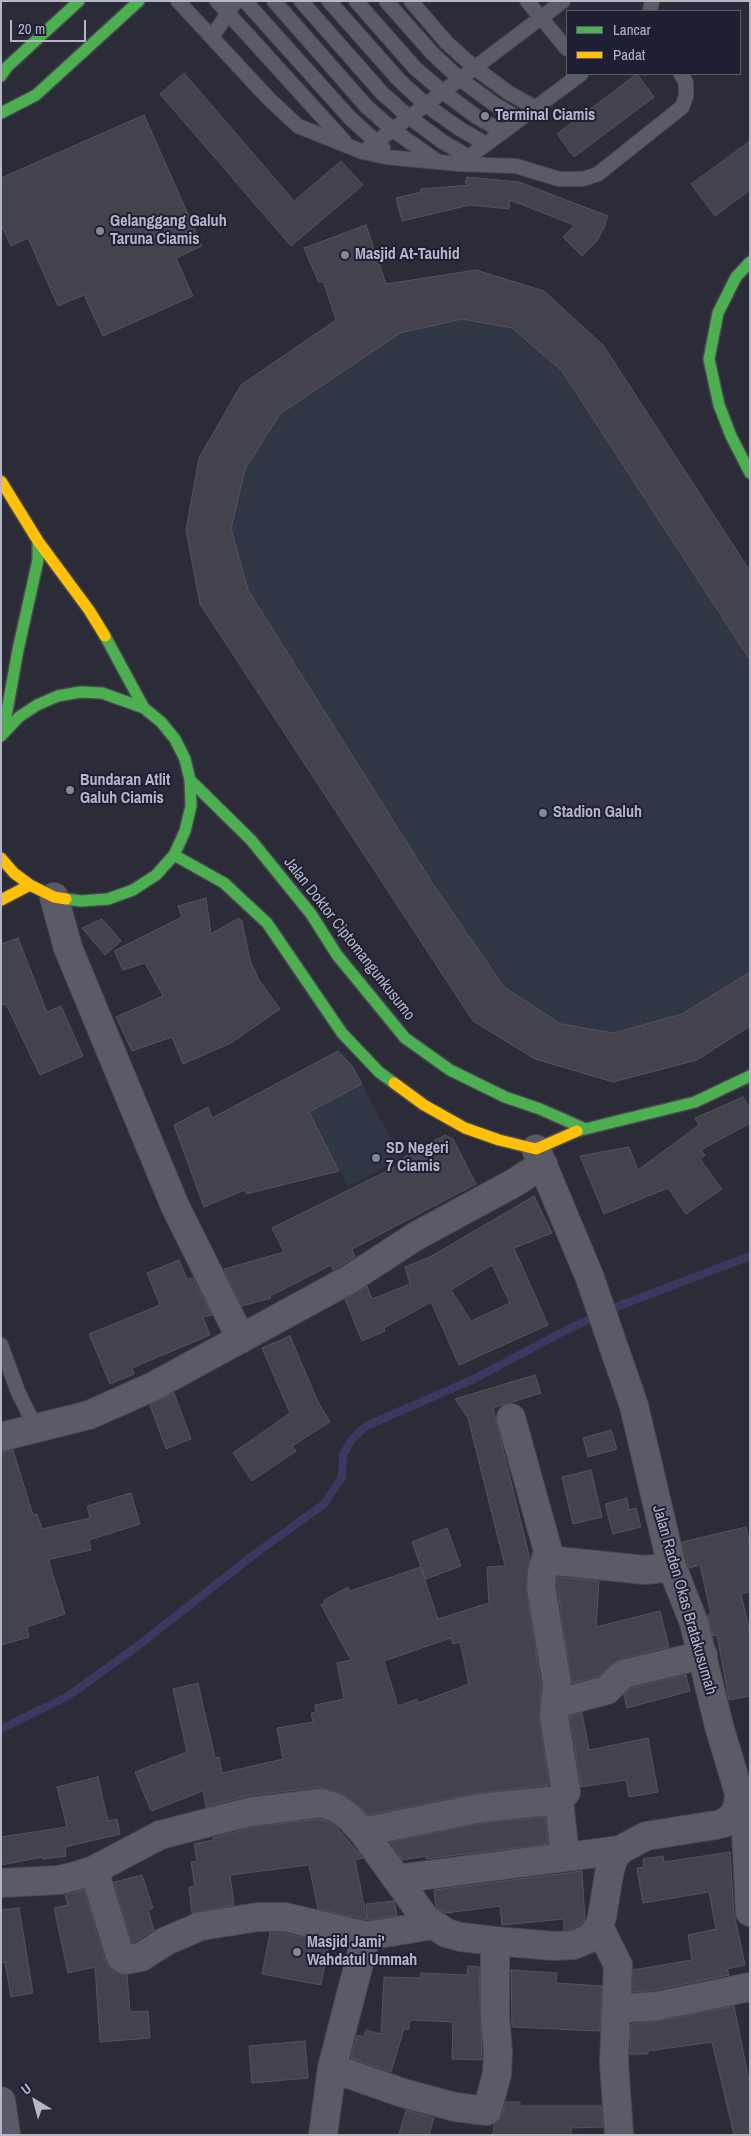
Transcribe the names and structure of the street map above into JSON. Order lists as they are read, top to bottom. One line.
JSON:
{"streets":{"street":["Jalan Doktor Ciptomangunkusumo","Jalan Raden Okas Bratakusumah"]},"places":["Terminal Ciamis","Gelanggang Galuh Taruna Ciamis","Masjid At-Tauhid","Bundaran Atlit Galuh Ciamis","Stadion Galuh","SD Negeri 7 Ciamis","Masjid Jami' Wahdatul Ummah"],"legend":["Lancar","Padat"],"scale_bar":"20 m","north":"top left"}
